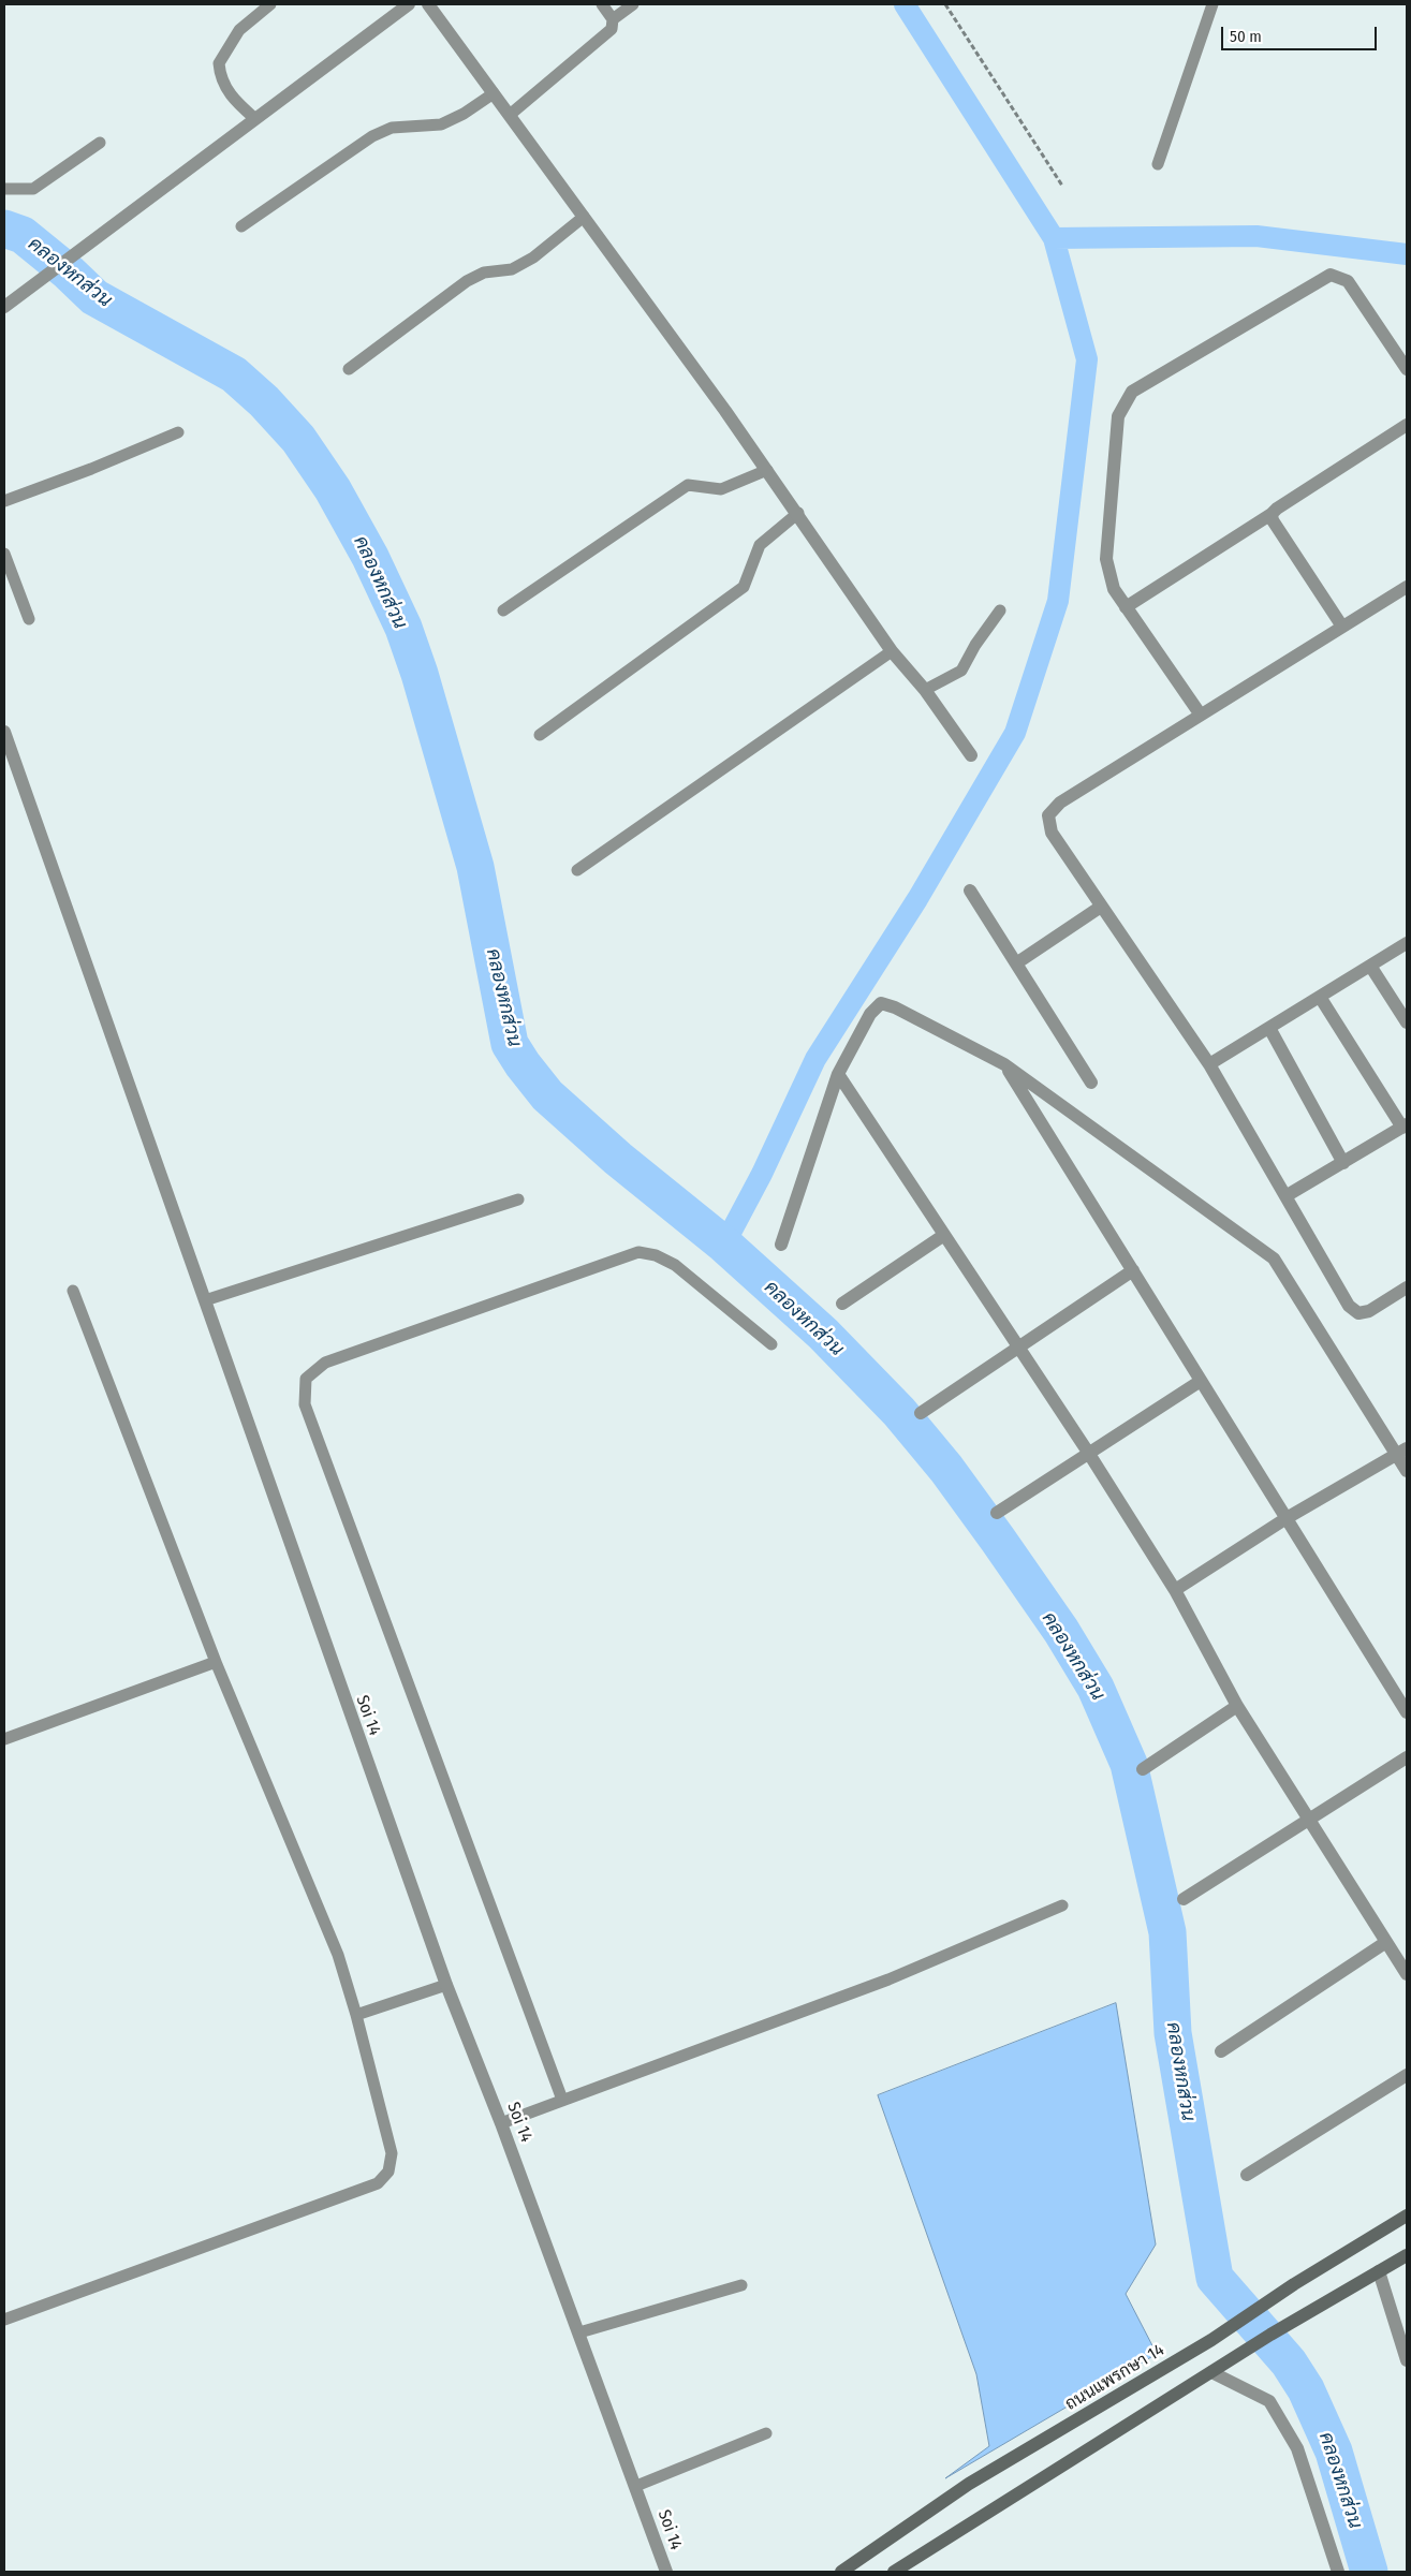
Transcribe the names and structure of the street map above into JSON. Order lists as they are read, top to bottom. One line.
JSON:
{"streets":{"main road":["ถนนแพรกษา 14"],"street":["Soi 14"]},"water":["คลองหกส่วน"],"scale_bar":"50 m"}
